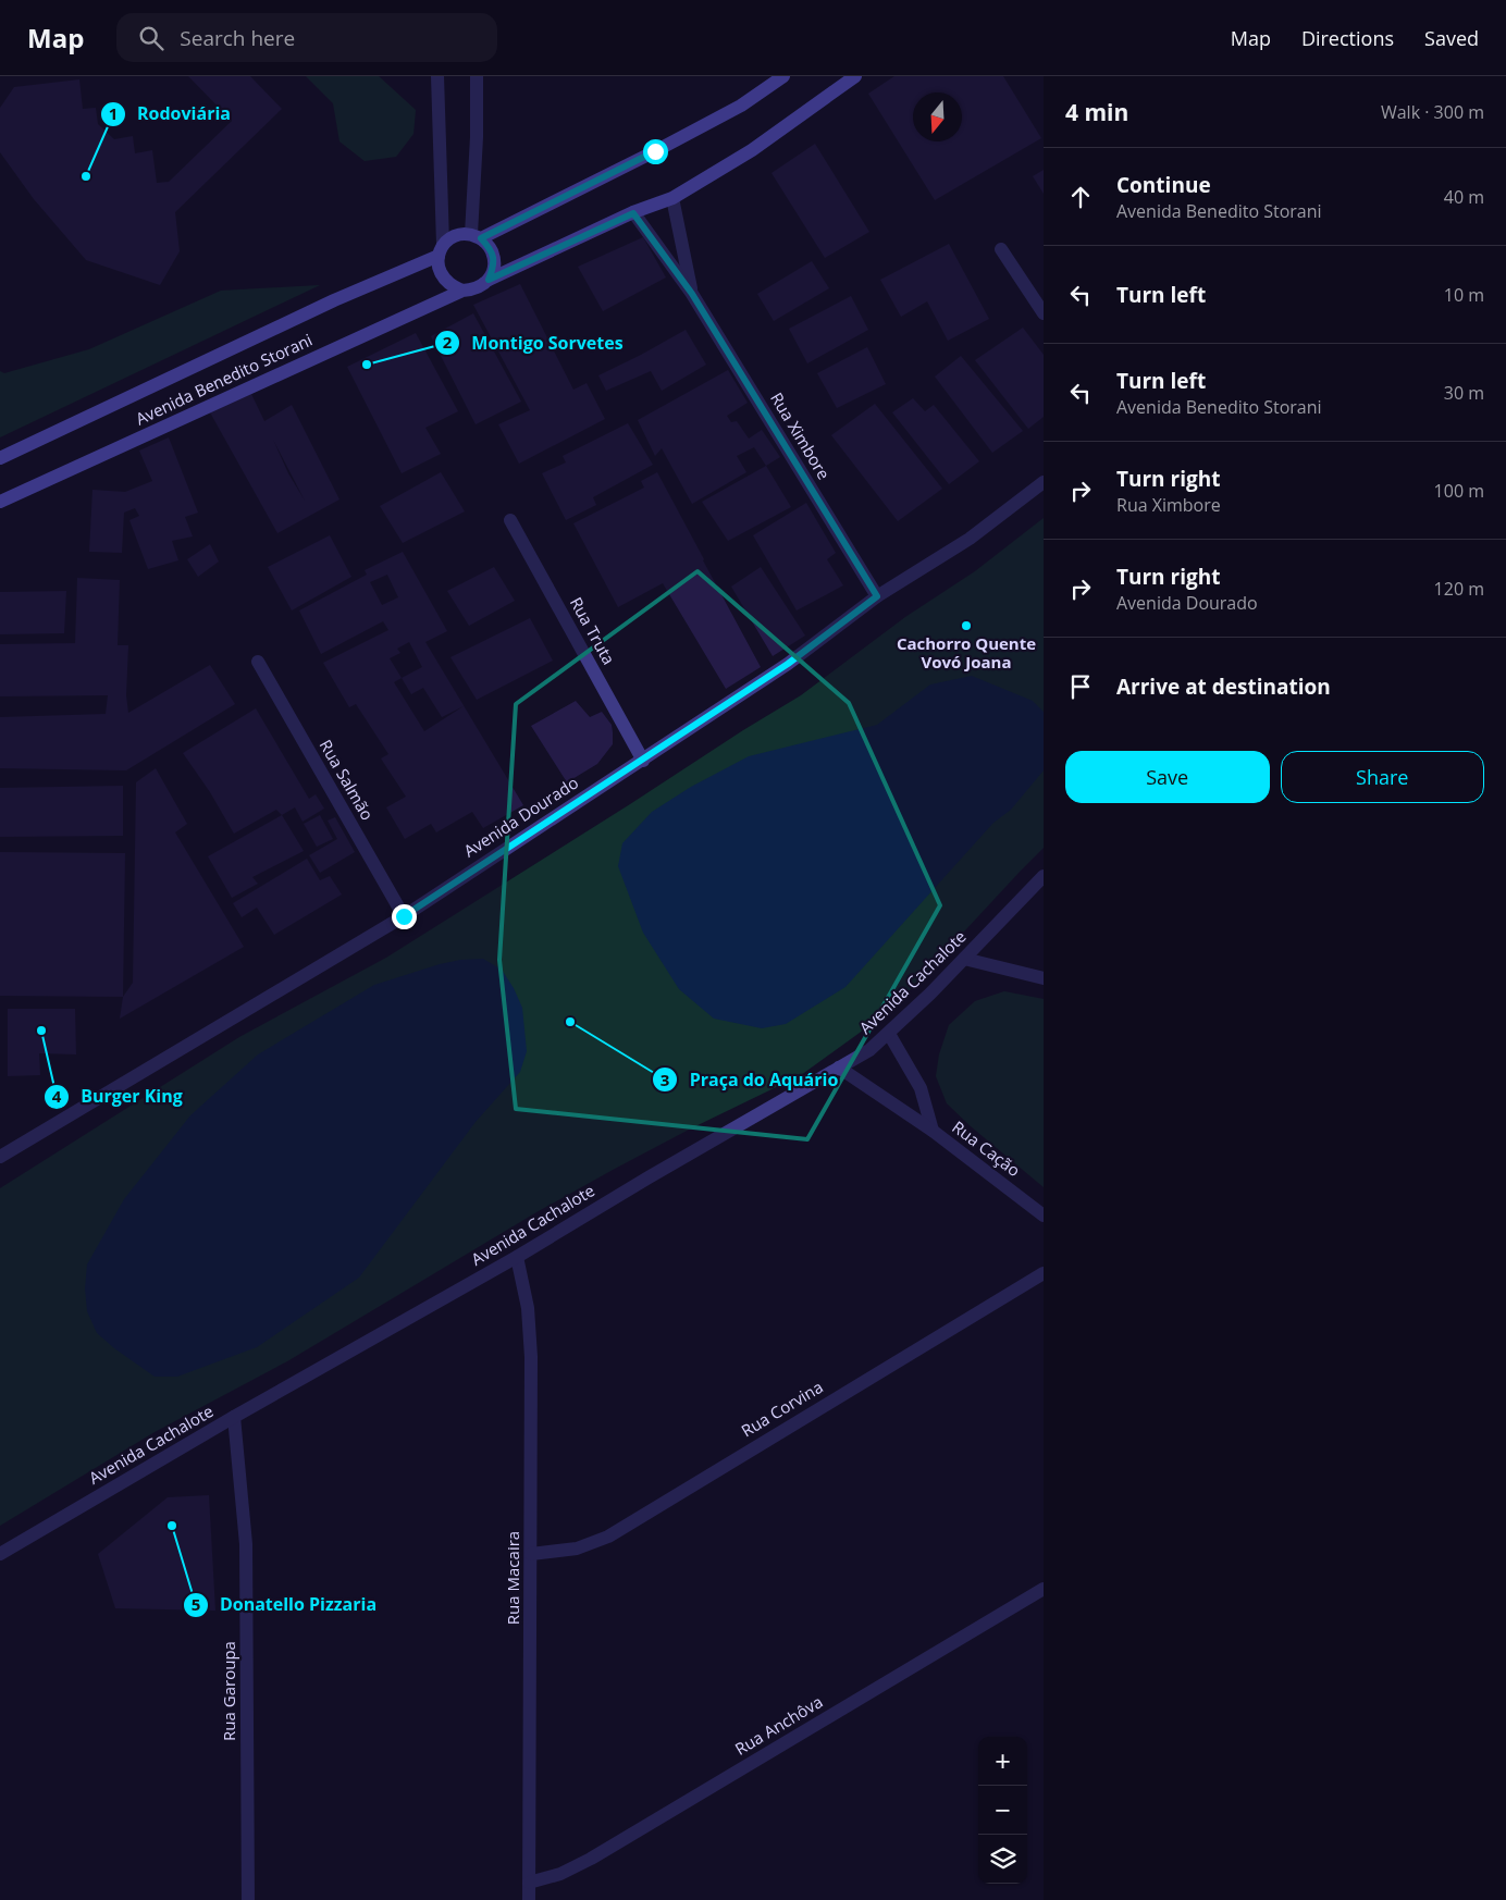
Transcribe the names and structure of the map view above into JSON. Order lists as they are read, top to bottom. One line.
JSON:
{"streets":{"main road":["Avenida Benedito Storani"],"street":["Rua Ximbore","Rua Truta","Rua Salmão","Avenida Dourado","Avenida Cachalote","Rua Cação","Rua Corvina","Rua Macaira","Rua Garoupa","Rua Anchôva"]},"crossings":[["Rua Ximbore","Avenida Dourado"],["Rua Truta","Avenida Dourado"],["Rua Salmão","Avenida Dourado"],["Avenida Cachalote","Rua Cação"],["Avenida Cachalote","Rua Macaira"],["Avenida Cachalote","Rua Garoupa"],["Rua Corvina","Rua Macaira"],["Rua Macaira","Rua Anchôva"]],"places":["Rodoviária","Montigo Sorvetes","Cachorro Quente Vovó Joana","Praça do Aquário","Burger King","Donatello Pizzaria"],"north":"bottom","page":{"header":"Map","search":"Search here","nav":["Map","Directions","Saved"],"heading":["4 min","Walk · 300 m"],"list":[["Continue","Avenida Benedito Storani","40 m"],["Turn left","10 m"],["Turn left","Avenida Benedito Storani","30 m"],["Turn right","Rua Ximbore","100 m"],["Turn right","Avenida Dourado","120 m"],"Arrive at destination"],"buttons":["Save","Share"],"map_buttons":["+","−"]}}
